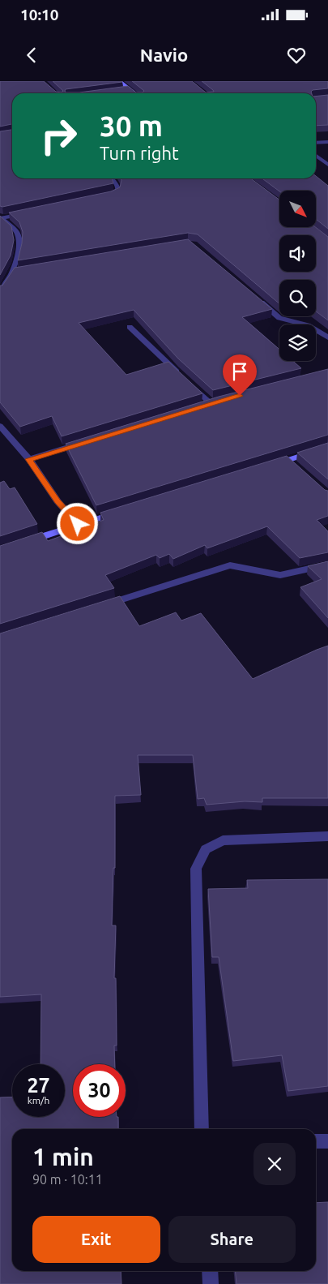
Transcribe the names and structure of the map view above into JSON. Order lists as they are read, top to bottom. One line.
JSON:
{"north":"bottom right","page":{"status":"10:10","header":"Navio","turn":["30 m","Turn right"],"speed":"27 km/h","limit":"30","heading":["1 min","90 m · 10:11"],"buttons":["Exit","Share"]}}
